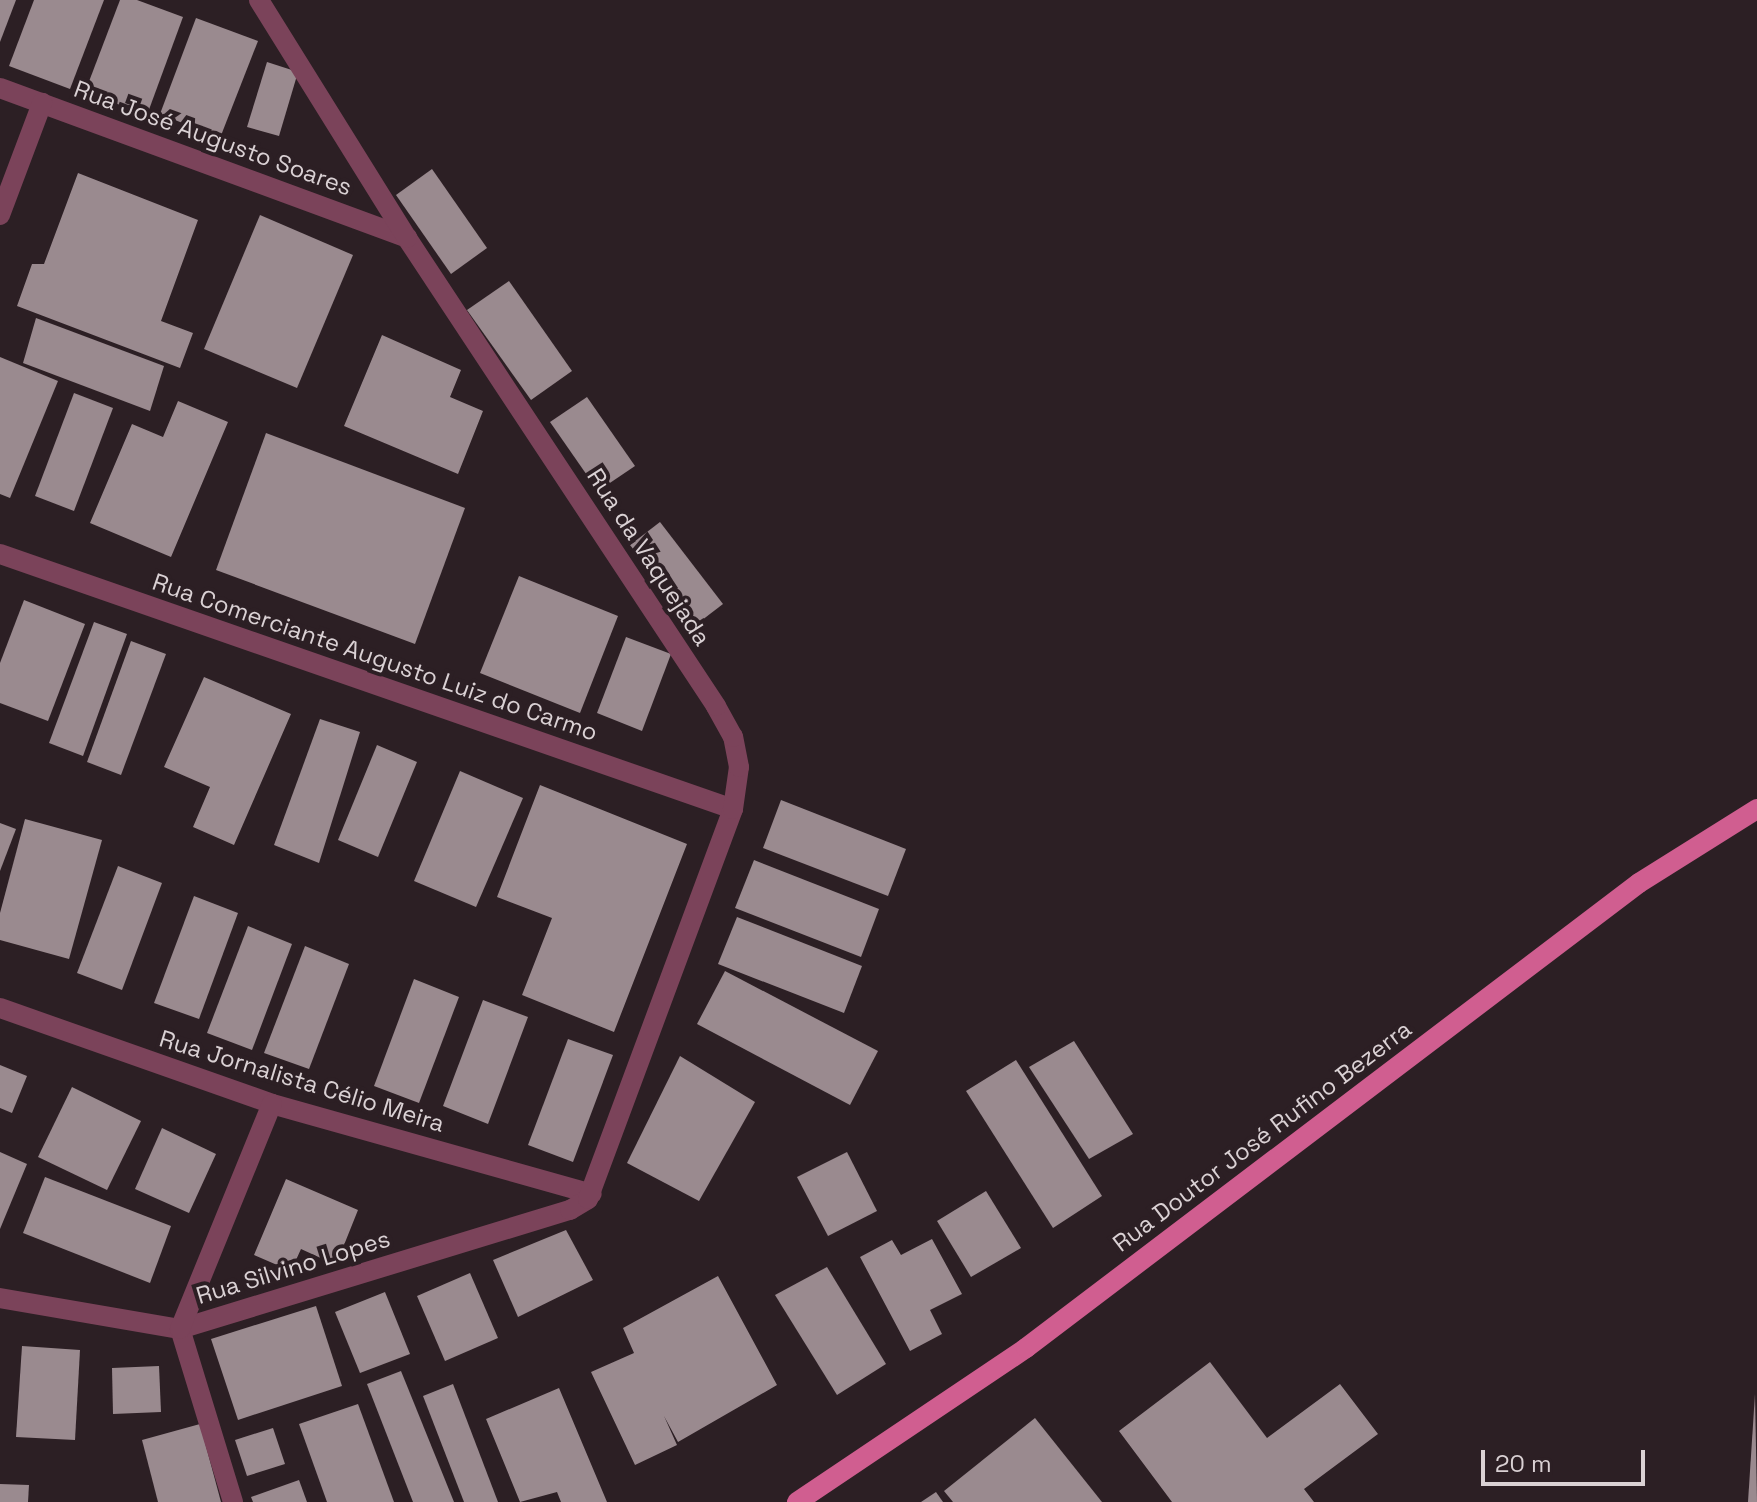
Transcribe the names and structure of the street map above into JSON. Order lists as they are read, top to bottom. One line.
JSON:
{"streets":{"main road":["Rua Doutor José Rufino Bezerra"],"street":["Rua José Augusto Soares","Rua da Vaquejada","Rua Comerciante Augusto Luiz do Carmo","Rua Jornalista Célio Meira","Rua Silvino Lopes"]},"crossings":[["Rua José Augusto Soares","Rua da Vaquejada"],["Rua da Vaquejada","Rua Comerciante Augusto Luiz do Carmo"],["Rua da Vaquejada","Rua Jornalista Célio Meira"],["Rua da Vaquejada","Rua Silvino Lopes"],["Rua Jornalista Célio Meira","Rua Silvino Lopes"]],"scale_bar":"20 m"}
